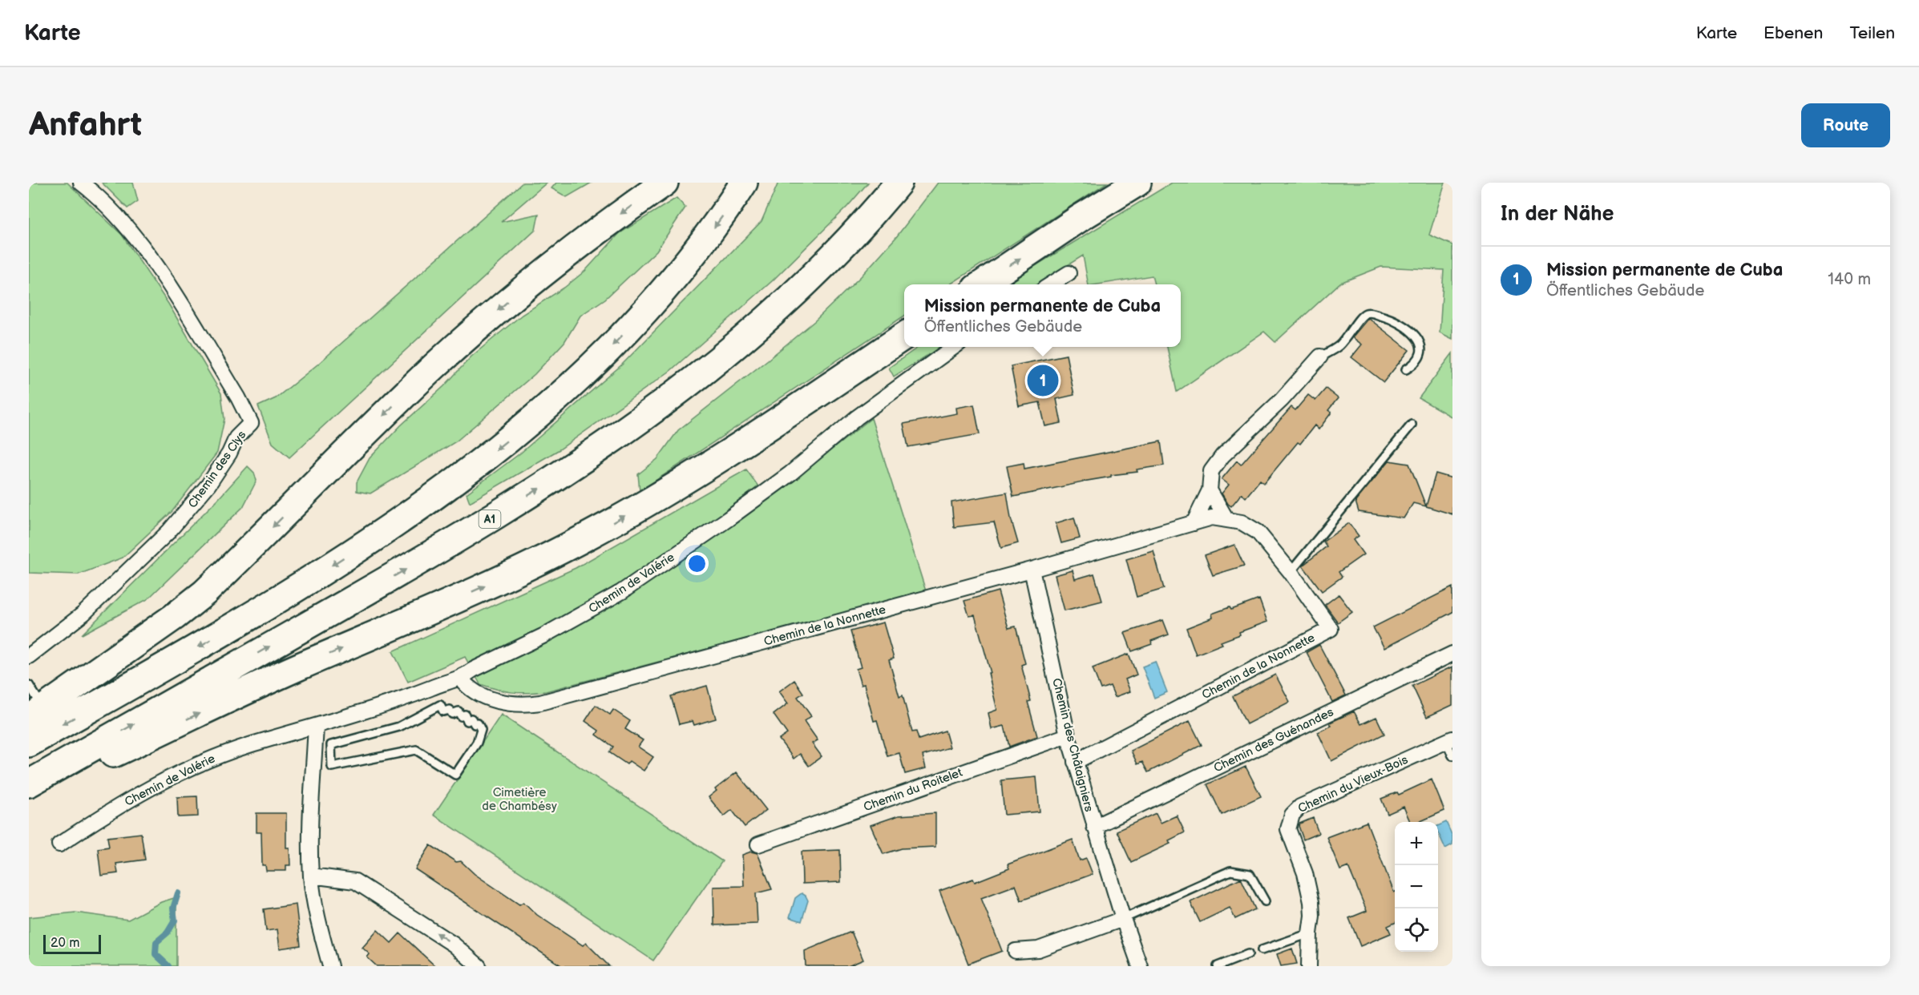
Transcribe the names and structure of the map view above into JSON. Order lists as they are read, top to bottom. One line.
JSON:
{"streets":{"highway":["A1"],"street":["Chemin des Clys","Chemin de Valérie","Chemin de la Nonnette","Chemin des Guénandes","Chemin des Châtaigniers","Chemin du Vieux-Bois","Chemin du Roitelet"]},"crossings":[["Chemin de Valérie","Chemin de la Nonnette"],["Chemin de la Nonnette","Chemin des Châtaigniers"],["Chemin des Guénandes","Chemin des Châtaigniers"],["Chemin des Châtaigniers","Chemin du Roitelet"]],"parks":["Cimetière de Chambésy"],"scale_bar":"20 m","page":{"header":"Karte","nav":["Karte","Ebenen","Teilen"],"buttons":"Route","title":"Anfahrt","heading":"In der Nähe","list":[{"mark":"1","name":"Mission permanente de Cuba","note":"Öffentliches Gebäude","value":"140 m"}],"popup":["Mission permanente de Cuba","Öffentliches Gebäude"],"pins":"1","map_buttons":["+","−"],"scale":"20 m"}}
